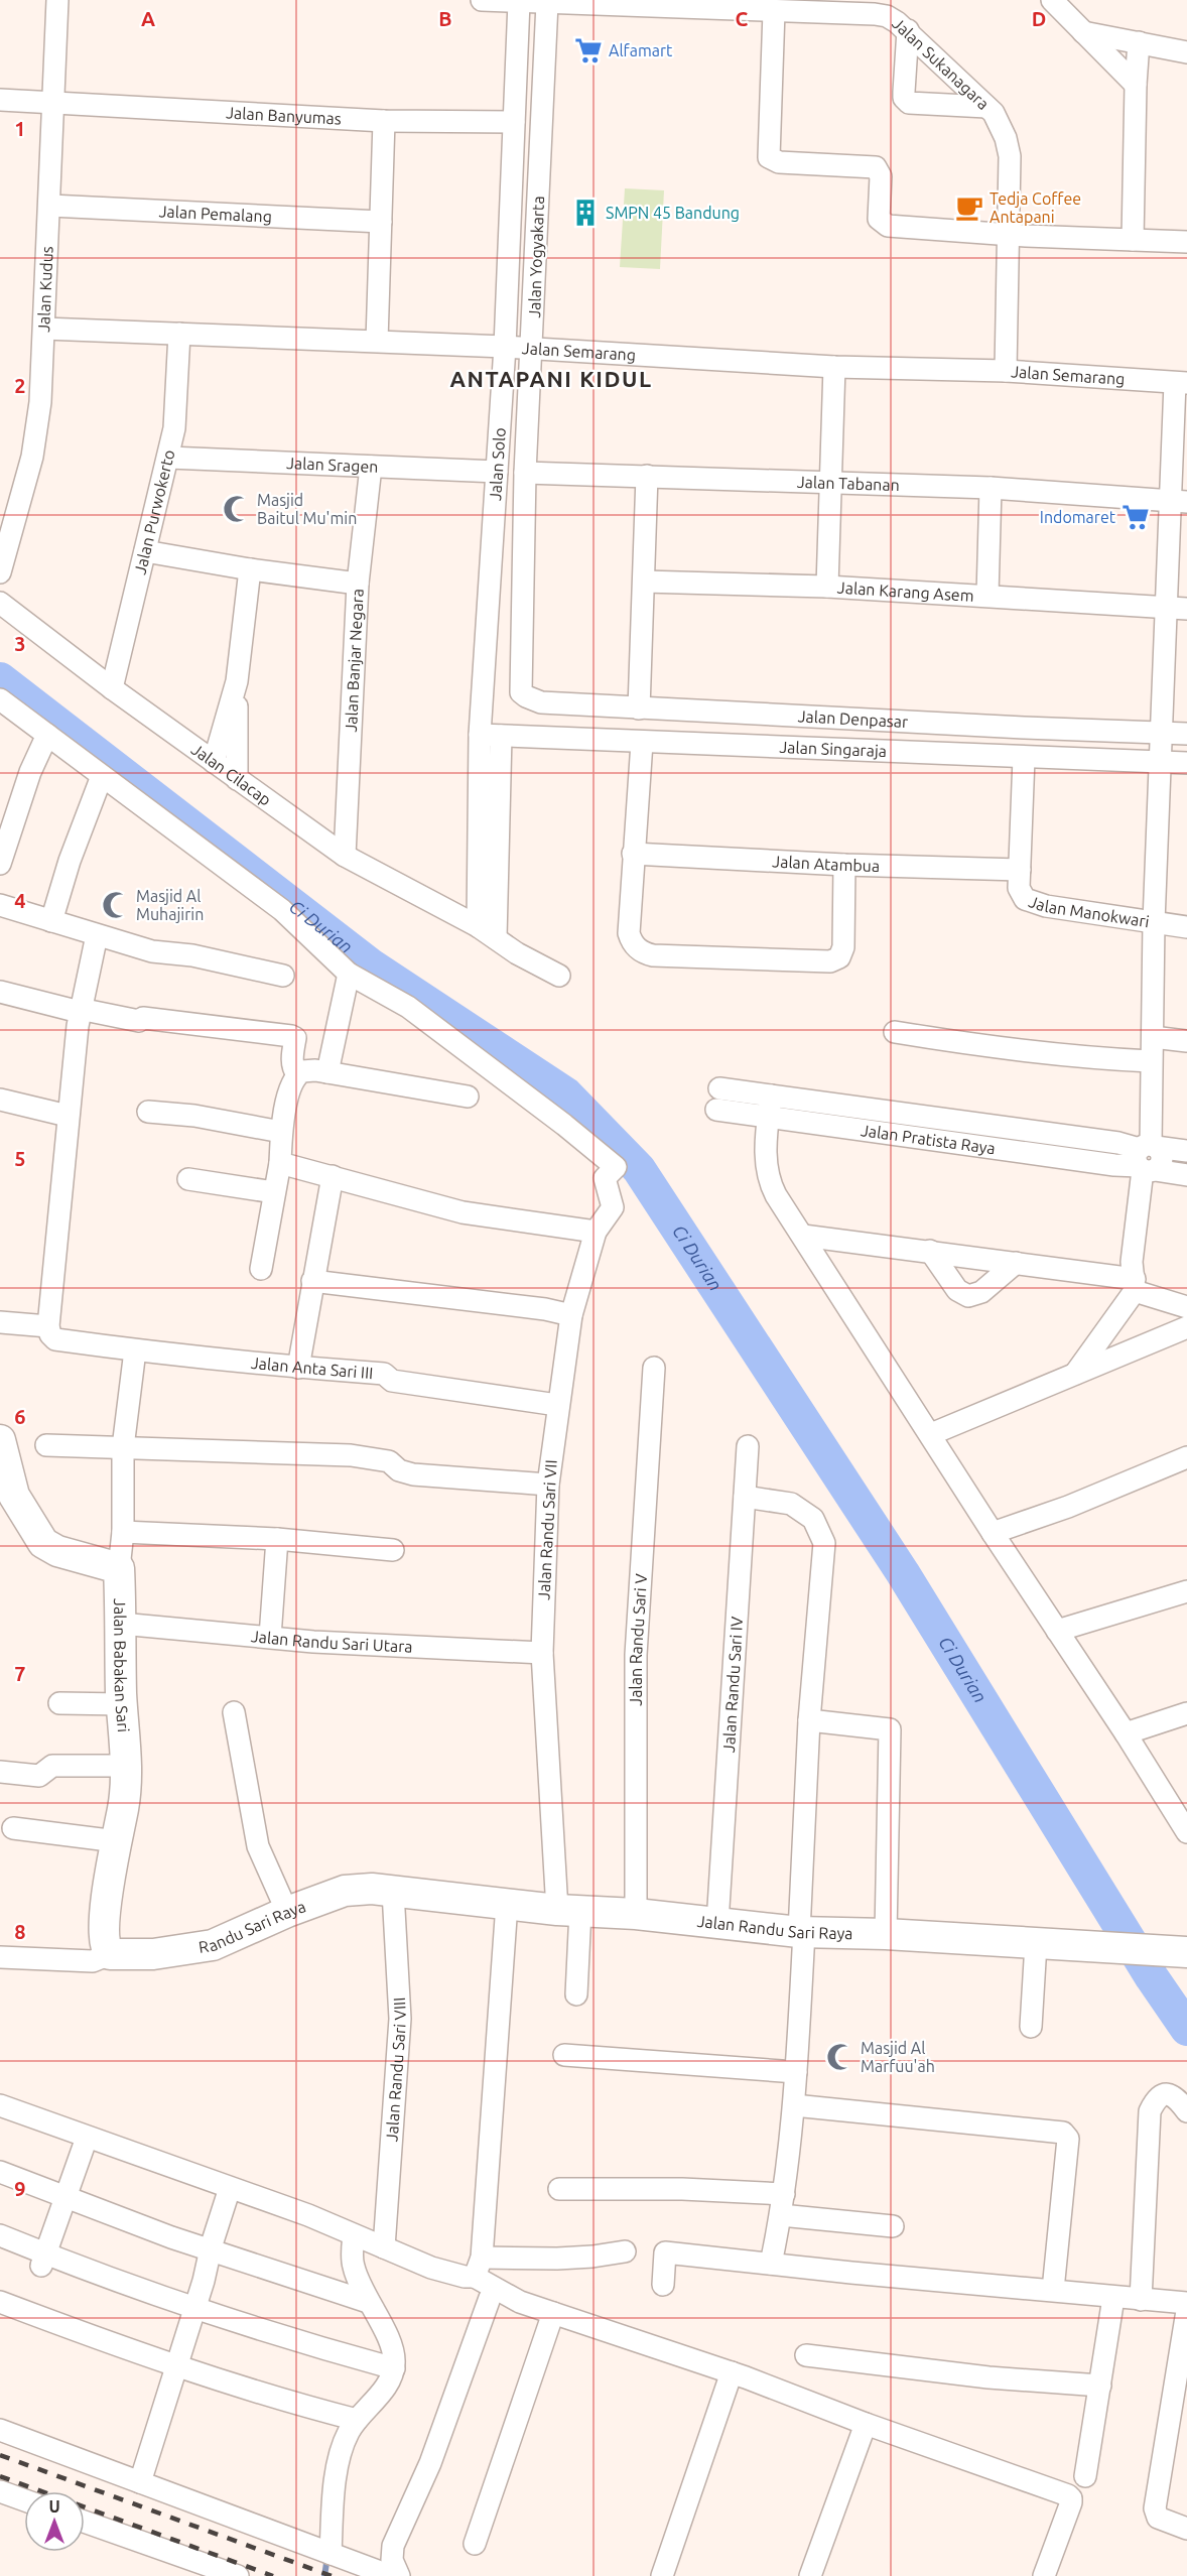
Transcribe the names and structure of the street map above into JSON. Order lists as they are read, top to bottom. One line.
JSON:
{"streets":{"street":["Jalan Sukanagara","Jalan Banyumas","Jalan Pemalang","Jalan Yogyakarta","Jalan Kudus","Jalan Semarang","Jalan Sragen","Jalan Solo","Jalan Tabanan","Jalan Purwokerto","Jalan Karang Asem","Jalan Banjar Negara","Jalan Denpasar","Jalan Singaraja","Jalan Cilacap","Jalan Atambua","Jalan Manokwari","Jalan Pratista Raya","Jalan Anta Sari III","Jalan Randu Sari VII","Jalan Randu Sari Utara","Jalan Randu Sari V","Jalan Babakan Sari","Jalan Randu Sari IV","Randu Sari Raya","Jalan Randu Sari Raya","Jalan Randu Sari VIII"]},"crossings":[["Jalan Sukanagara","Jalan Yogyakarta"],["Jalan Sukanagara","Jalan Semarang"],["Jalan Sukanagara","Jalan Solo"],["Jalan Banyumas","Jalan Kudus"],["Jalan Banyumas","Jalan Solo"],["Jalan Pemalang","Jalan Kudus"],["Jalan Yogyakarta","Jalan Semarang"],["Jalan Yogyakarta","Jalan Solo"],["Jalan Yogyakarta","Jalan Tabanan"],["Jalan Yogyakarta","Jalan Denpasar"],["Jalan Kudus","Jalan Semarang"],["Jalan Semarang","Jalan Solo"],["Jalan Semarang","Jalan Purwokerto"],["Jalan Sragen","Jalan Solo"],["Jalan Sragen","Jalan Purwokerto"],["Jalan Sragen","Jalan Banjar Negara"],["Jalan Solo","Jalan Singaraja"],["Jalan Solo","Jalan Cilacap"],["Jalan Purwokerto","Jalan Cilacap"],["Jalan Banjar Negara","Jalan Cilacap"],["Jalan Denpasar","Jalan Singaraja"],["Jalan Singaraja","Jalan Manokwari"],["Jalan Atambua","Jalan Manokwari"],["Jalan Anta Sari III","Jalan Randu Sari VII"],["Jalan Randu Sari VII","Jalan Randu Sari Utara"],["Jalan Randu Sari VII","Jalan Randu Sari Raya"],["Jalan Randu Sari Utara","Jalan Babakan Sari"],["Jalan Randu Sari V","Jalan Randu Sari Raya"],["Jalan Babakan Sari","Randu Sari Raya"],["Jalan Randu Sari IV","Jalan Randu Sari Raya"],["Randu Sari Raya","Jalan Randu Sari Raya"],["Randu Sari Raya","Jalan Randu Sari VIII"],["Jalan Randu Sari Raya","Jalan Randu Sari VIII"]],"districts":["ANTAPANI KIDUL"],"water":["Ci Durian"],"places":{"supermarket":["Alfamart","Indomaret"],"cafe":["Tedja Coffee Antapani"],"building":["SMPN 45 Bandung"],"mosque":["Masjid Baitul Mu'min","Masjid Al Muhajirin","Masjid Al Marfuu'ah"]},"north":"top","grid":{"columns":["A","B","C","D"],"rows":["1","2","3","4","5","6","7","8","9"]}}
